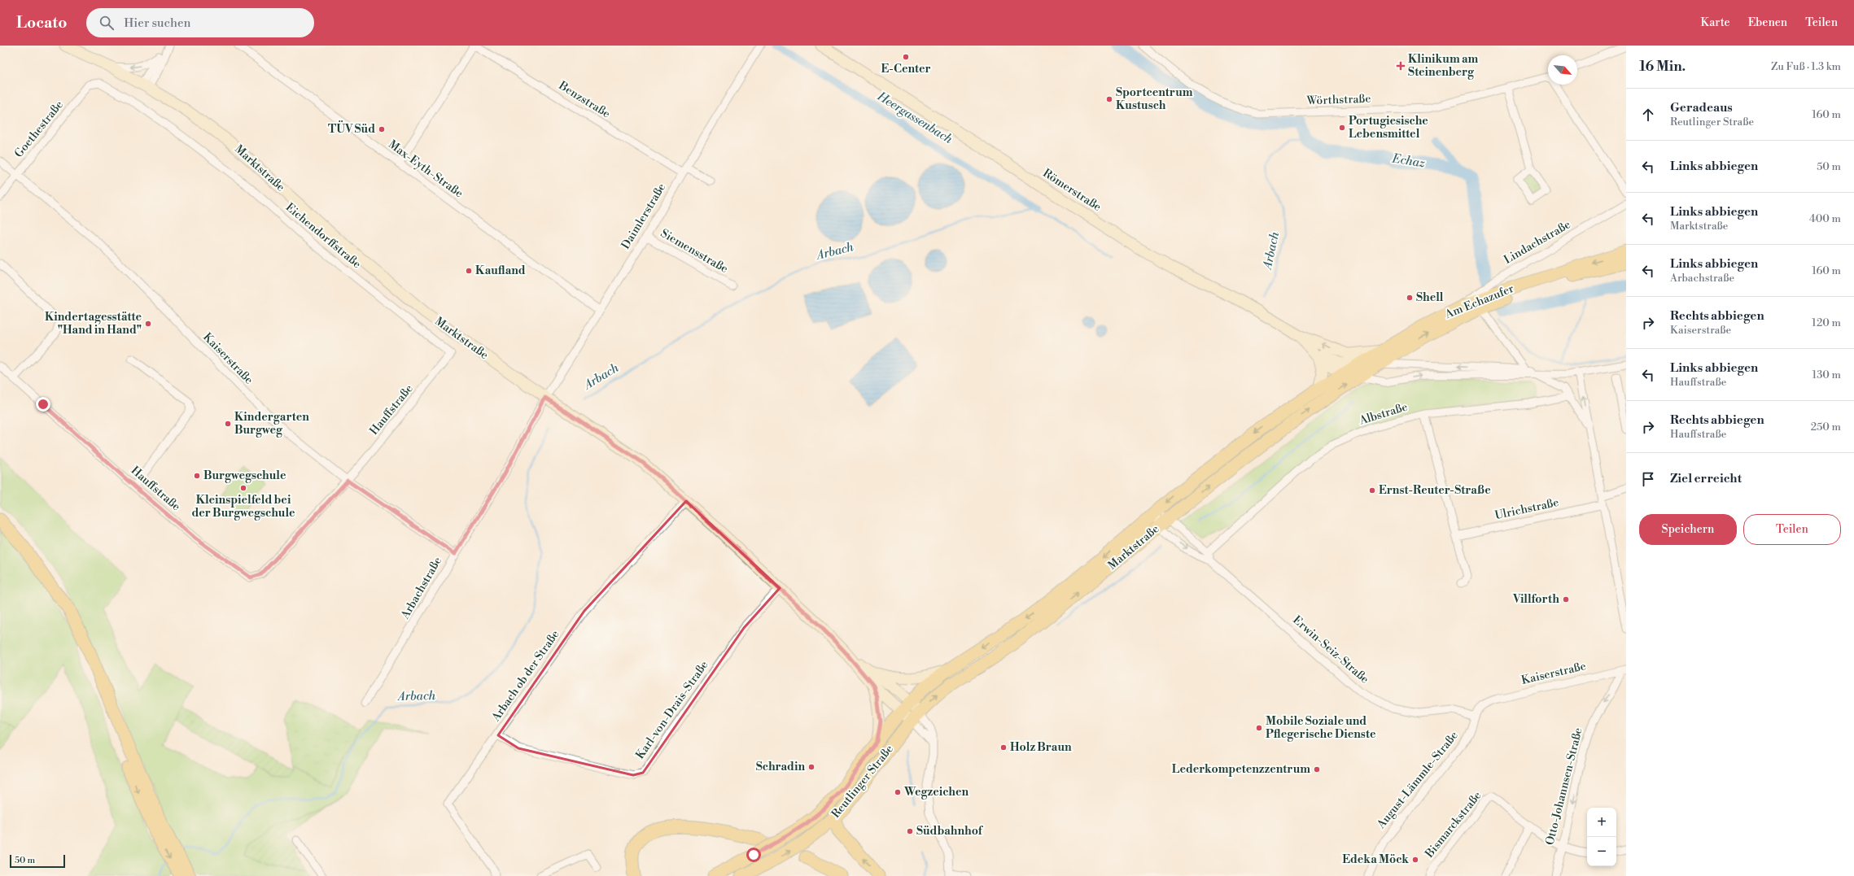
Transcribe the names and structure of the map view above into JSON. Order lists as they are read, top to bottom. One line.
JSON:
{"streets":{"main road":["Marktstraße","Römerstraße","Am Echazufer","Reutlinger Straße"],"street":["Benzstraße","Wörthstraße","Goethestraße","Max-Eyth-Straße","Daimlerstraße","Eichendorffstraße","Lindachstraße","Siemensstraße","Kaiserstraße","Hauffstraße","Albstraße","Ulrichstraße","Arbachstraße","Erwin-Seiz-Straße","Arbach ob der Straße","Karl-von-Drais-Straße","August-Lämmle-Straße","Otto-Johannsen-Straße","Bismarckstraße"]},"crossings":[["Benzstraße","Daimlerstraße"],["Goethestraße","Eichendorffstraße"],["Goethestraße","Kaiserstraße"],["Marktstraße","Römerstraße"],["Marktstraße","Daimlerstraße"],["Marktstraße","Am Echazufer"],["Marktstraße","Arbachstraße"],["Marktstraße","Erwin-Seiz-Straße"],["Marktstraße","Arbach ob der Straße"],["Marktstraße","Karl-von-Drais-Straße"],["Marktstraße","Reutlinger Straße"],["Max-Eyth-Straße","Daimlerstraße"],["Römerstraße","Am Echazufer"],["Daimlerstraße","Siemensstraße"],["Daimlerstraße","Arbachstraße"],["Eichendorffstraße","Hauffstraße"],["Lindachstraße","Am Echazufer"],["Kaiserstraße","Hauffstraße"],["Kaiserstraße","Arbachstraße"],["Kaiserstraße","August-Lämmle-Straße"],["Kaiserstraße","Otto-Johannsen-Straße"],["Albstraße","Erwin-Seiz-Straße"],["Erwin-Seiz-Straße","August-Lämmle-Straße"],["Arbach ob der Straße","Karl-von-Drais-Straße"],["Otto-Johannsen-Straße","Bismarckstraße"]],"one_way":["Otto-Johannsen-Straße"],"water":["Heergassenbach","Echaz","Arbach"],"places":{"other":["E-Center","Sportcentrum Kustusch","Portugiesische Lebensmittel","TÜV Süd","Kaufland","Shell","Kindertagesstätte \"Hand in Hand\"","Kindergarten Burgweg","Burgwegschule","Kleinspielfeld bei der Burgwegschule","Ernst-Reuter-Straße","Villforth","Mobile Soziale und Pflegerische Dienste","Holz Braun","Schradin","Lederkompetenzzentrum","Wegzeichen","Südbahnhof","Edeka Möck"],"health":["Klinikum am Steinenberg"]},"scale_bar":"50 m","north":"bottom right","page":{"header":"Locato","search":"Hier suchen","nav":["Karte","Ebenen","Teilen"],"heading":["16 Min.","Zu Fuß · 1.3 km"],"list":[["Geradeaus","Reutlinger Straße","160 m"],["Links abbiegen","50 m"],["Links abbiegen","Marktstraße","400 m"],["Links abbiegen","Arbachstraße","160 m"],["Rechts abbiegen","Kaiserstraße","120 m"],["Links abbiegen","Hauffstraße","130 m"],["Rechts abbiegen","Hauffstraße","250 m"],"Ziel erreicht"],"buttons":["Speichern","Teilen"],"map_buttons":["+","−"],"scale":"50 m"}}
